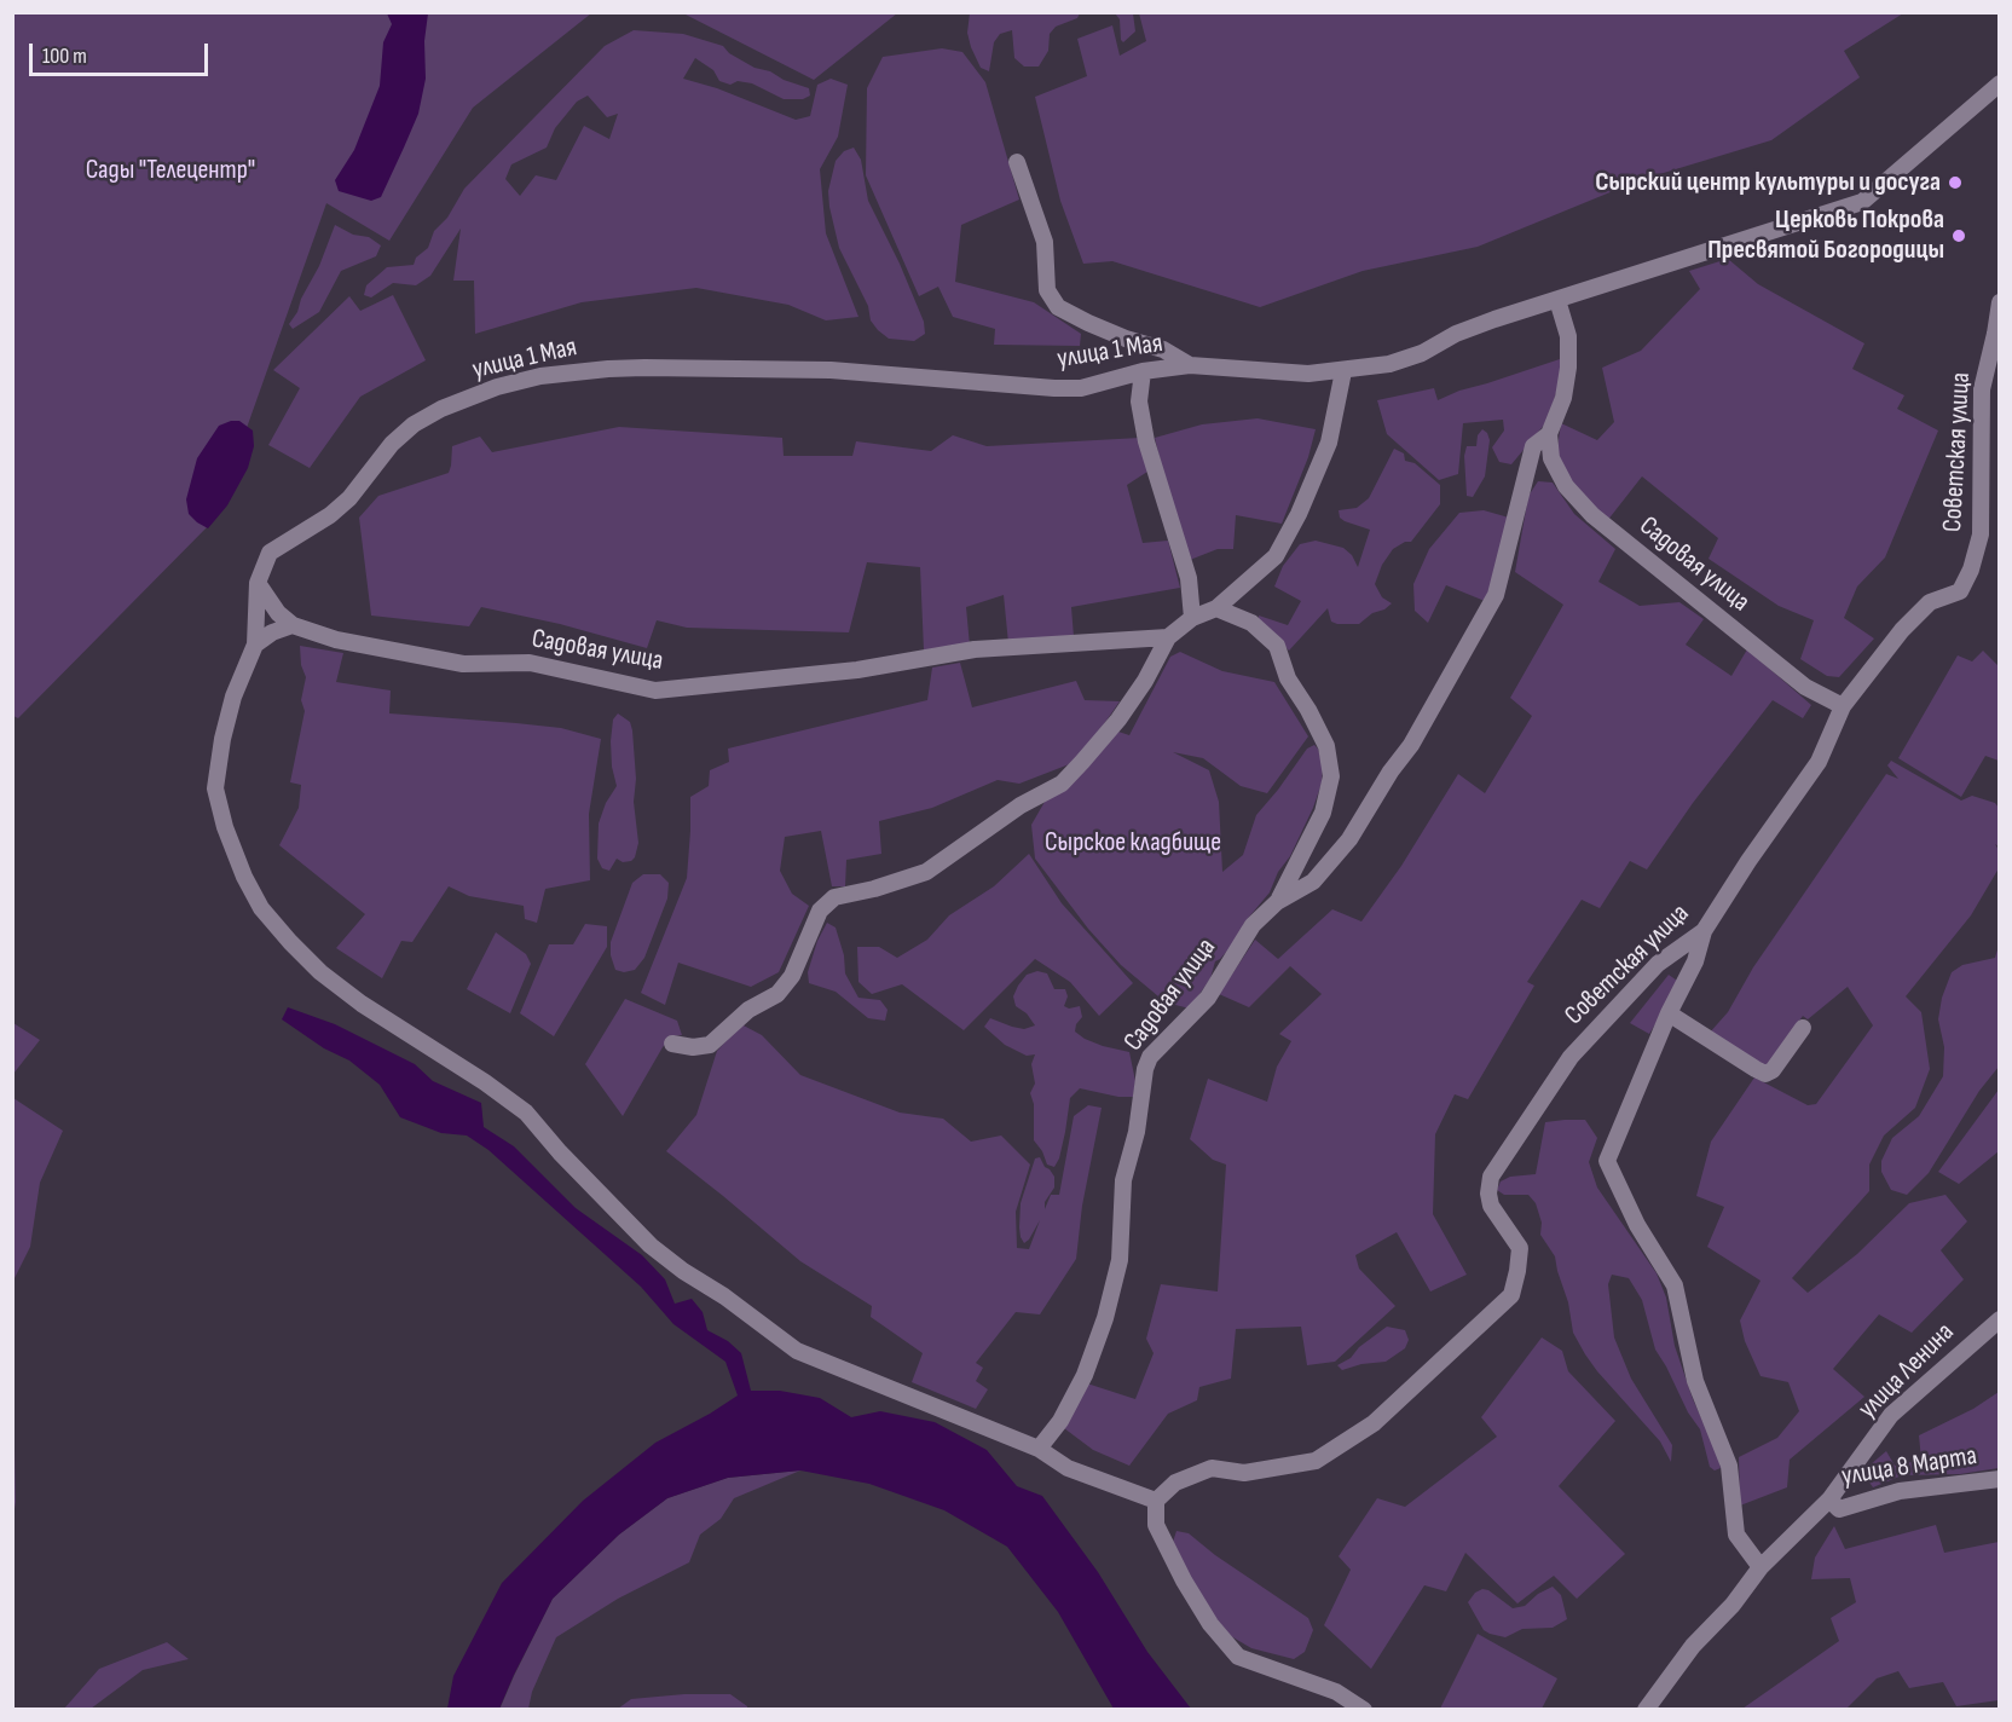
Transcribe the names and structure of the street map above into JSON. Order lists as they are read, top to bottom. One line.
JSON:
{"streets":{"street":["улица 1 Мая","Советская улица","Садовая улица","улица Ленина","улица 8 Марта"]},"crossings":[["улица 1 Мая","Садовая улица"],["Советская улица","Садовая улица"],["улица Ленина","улица 8 Марта"]],"parks":["Сады \"Телецентр\"","Сырское кладбище"],"places":["Сырский центр культуры и досуга","Церковь Покрова Пресвятой Богородицы"],"scale_bar":"100 m"}
